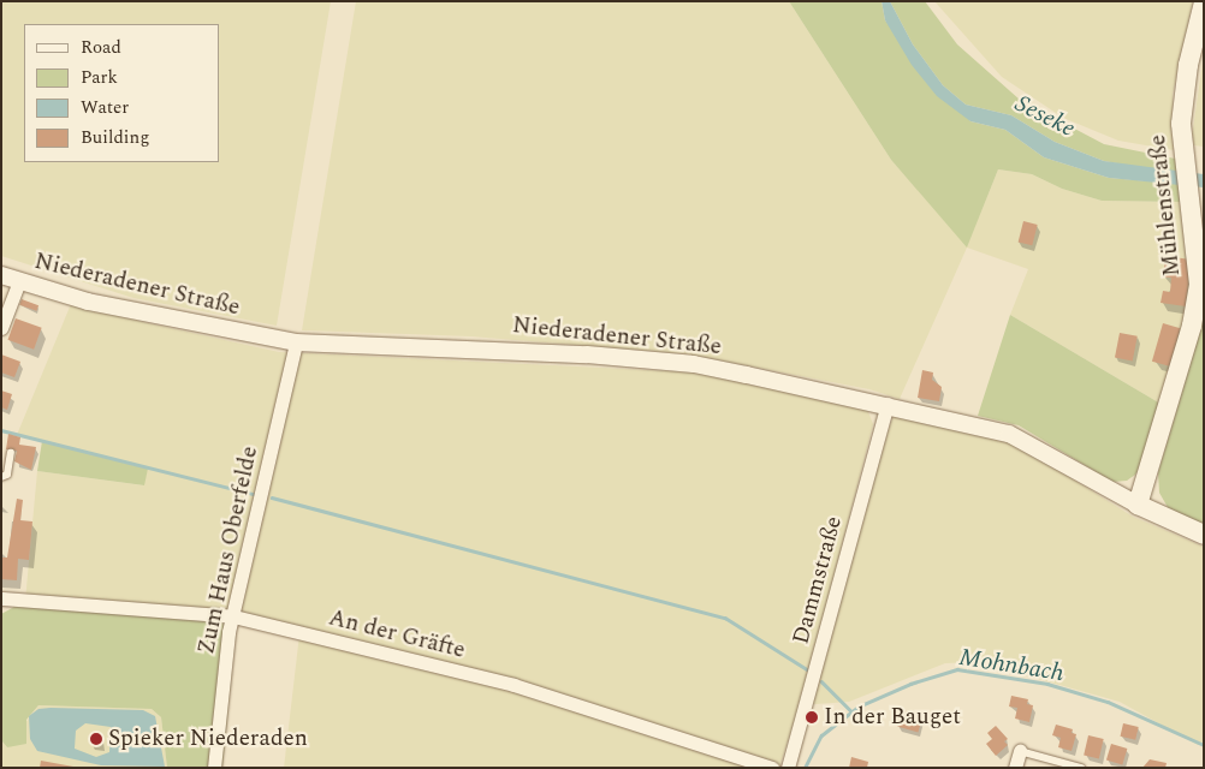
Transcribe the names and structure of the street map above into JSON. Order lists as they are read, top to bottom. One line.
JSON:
{"streets":{"main road":["Mühlenstraße","Niederadener Straße"],"street":["Zum Haus Oberfelde","Dammstraße","An der Gräfte"]},"crossings":[["Mühlenstraße","Niederadener Straße"],["Niederadener Straße","Zum Haus Oberfelde"],["Niederadener Straße","Dammstraße"],["Zum Haus Oberfelde","An der Gräfte"]],"water":["Seseke","Mohnbach"],"places":["In der Bauget","Spieker Niederaden"],"legend":["Road","Park","Water","Building"]}
